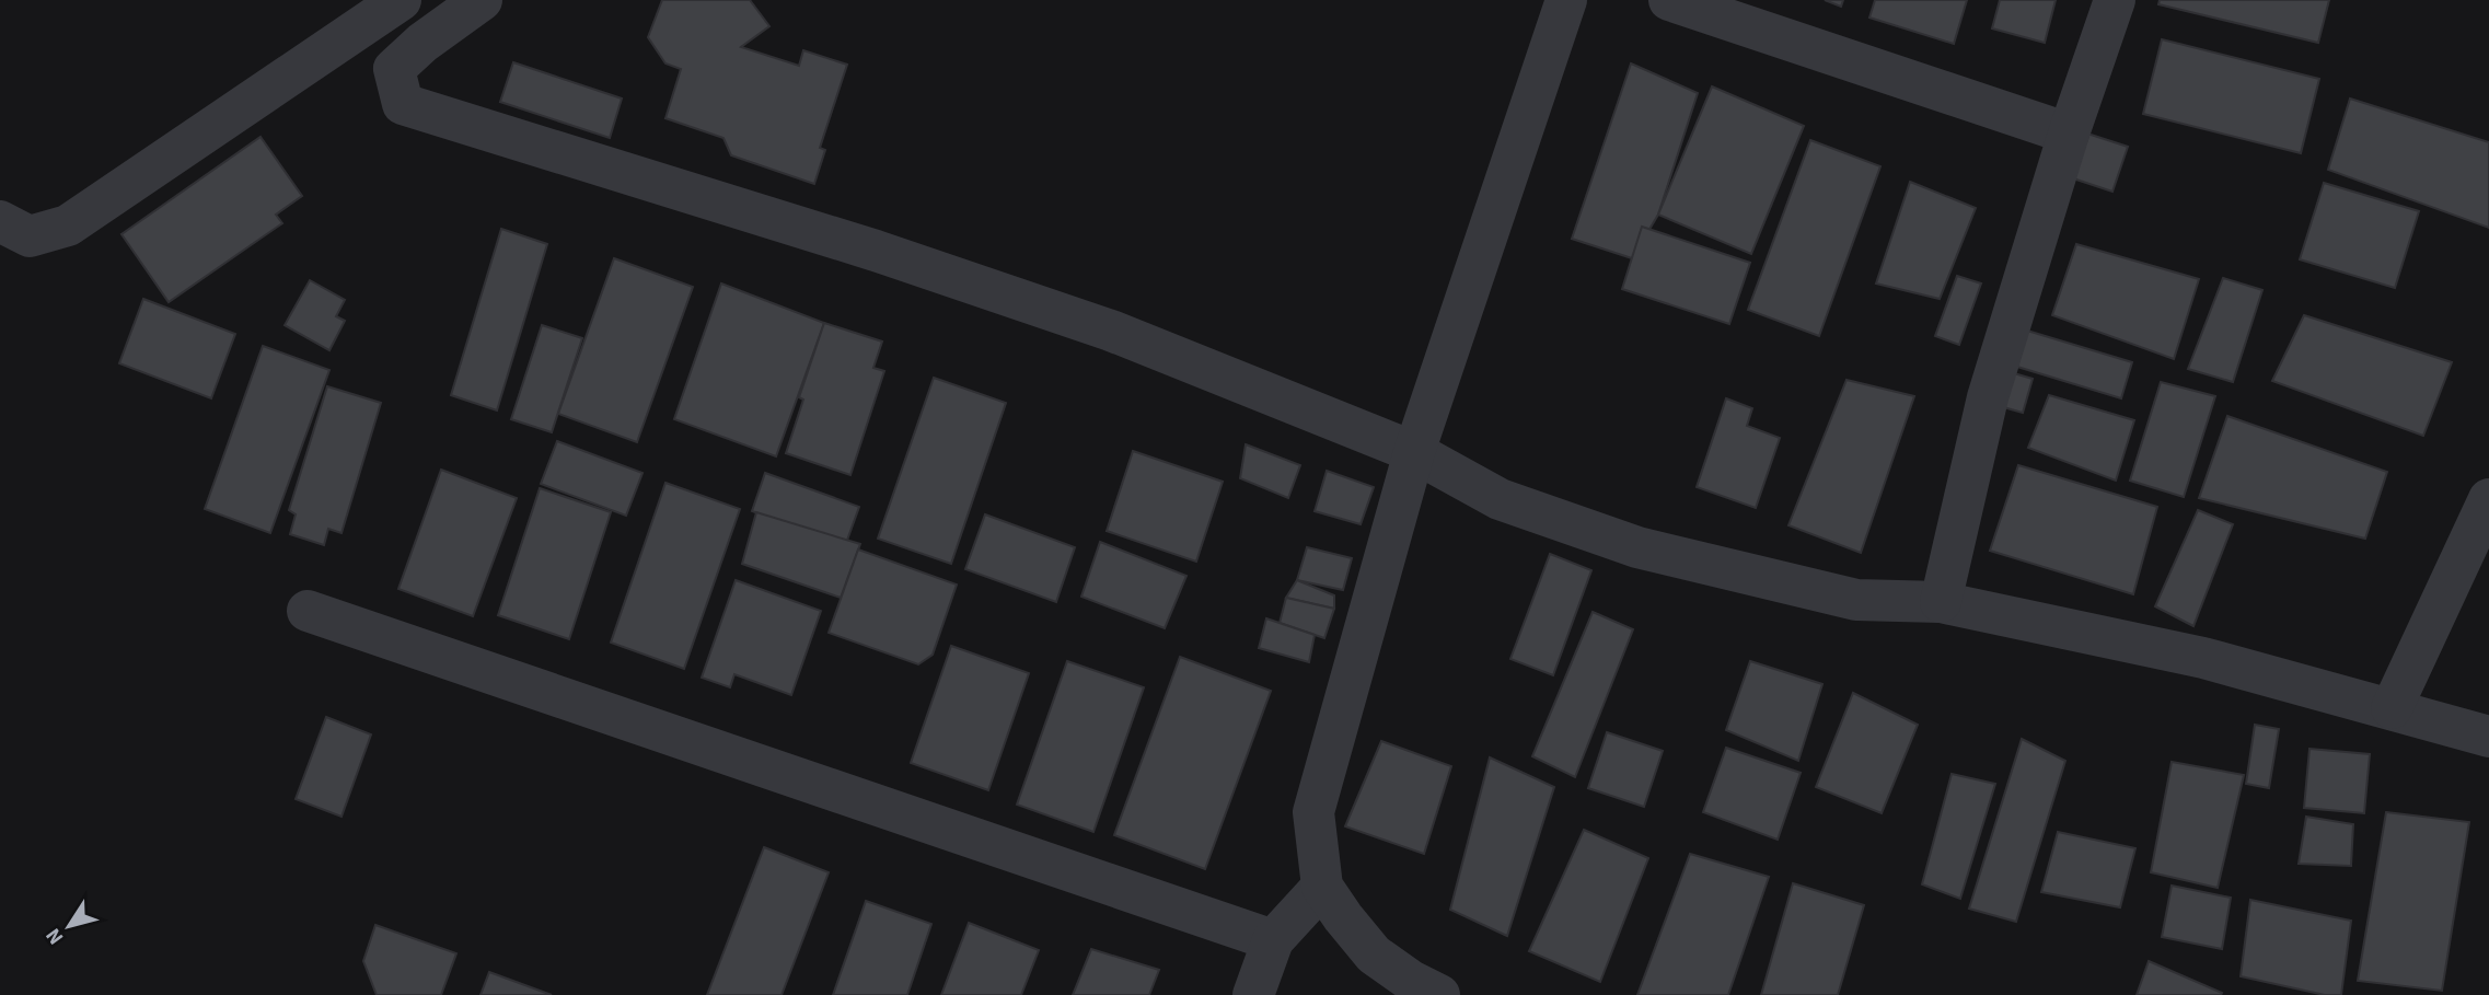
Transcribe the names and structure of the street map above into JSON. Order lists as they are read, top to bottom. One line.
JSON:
{"north":"bottom left"}
